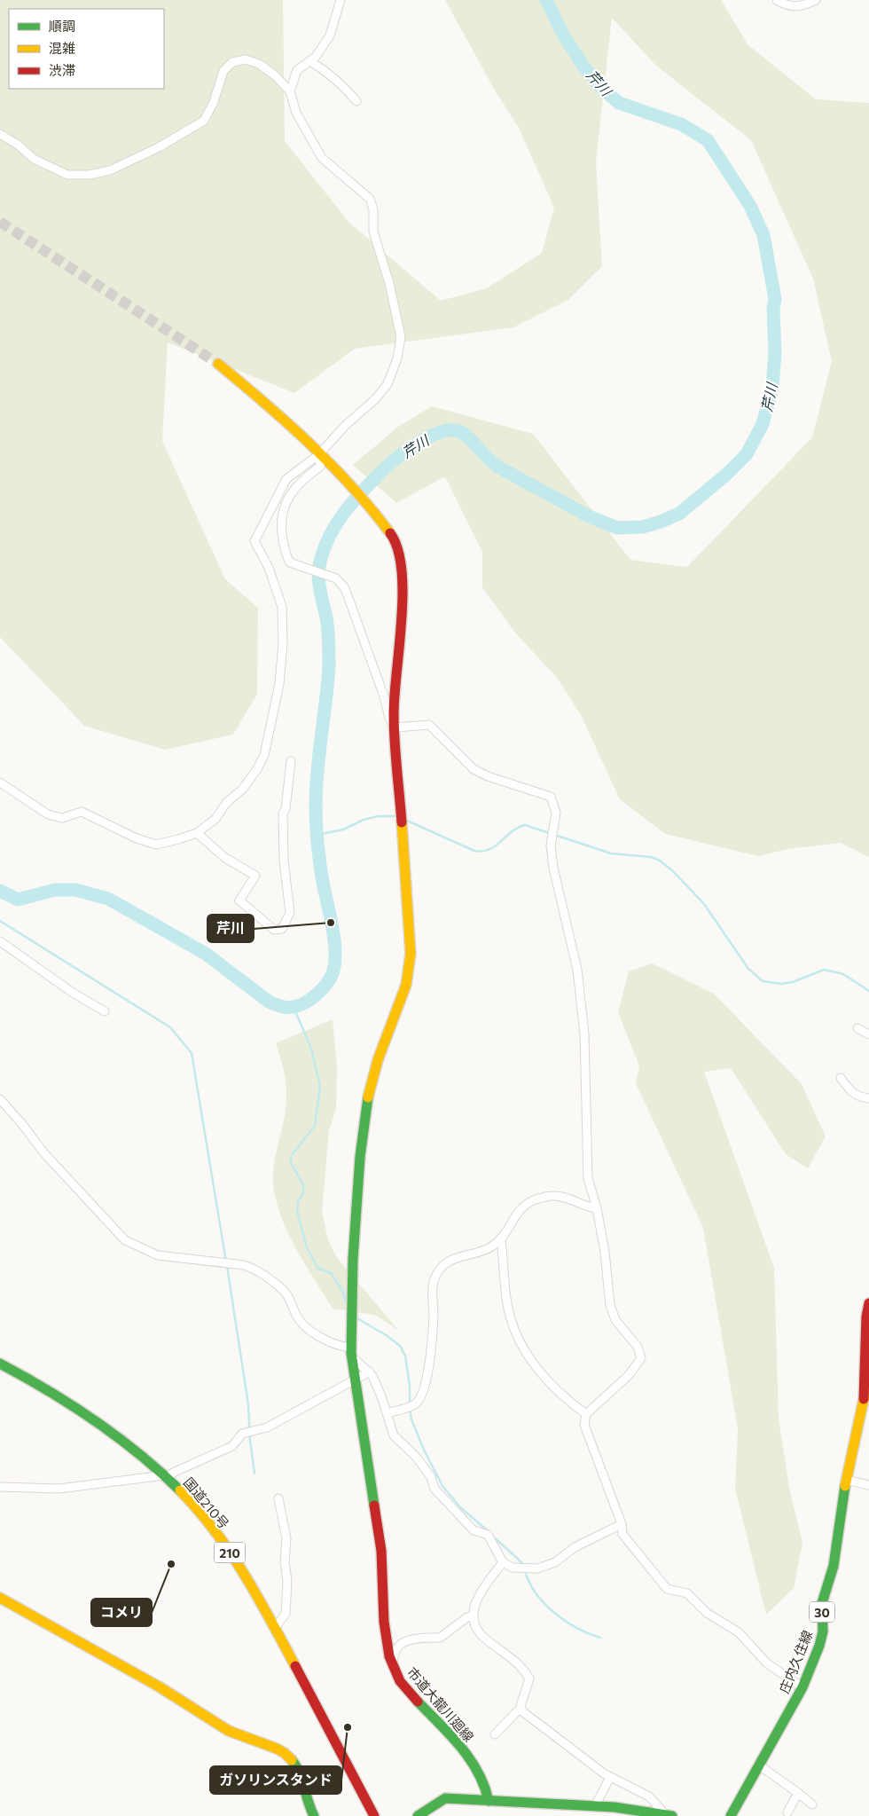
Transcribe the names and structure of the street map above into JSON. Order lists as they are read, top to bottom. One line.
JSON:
{"streets":{"main road":["国道210号","210","30","庄内久住線","市道大龍川廻線"]},"water":["芹川"],"places":["芹川","コメリ","ガソリンスタンド"],"legend":["順調","混雑","渋滞"]}
